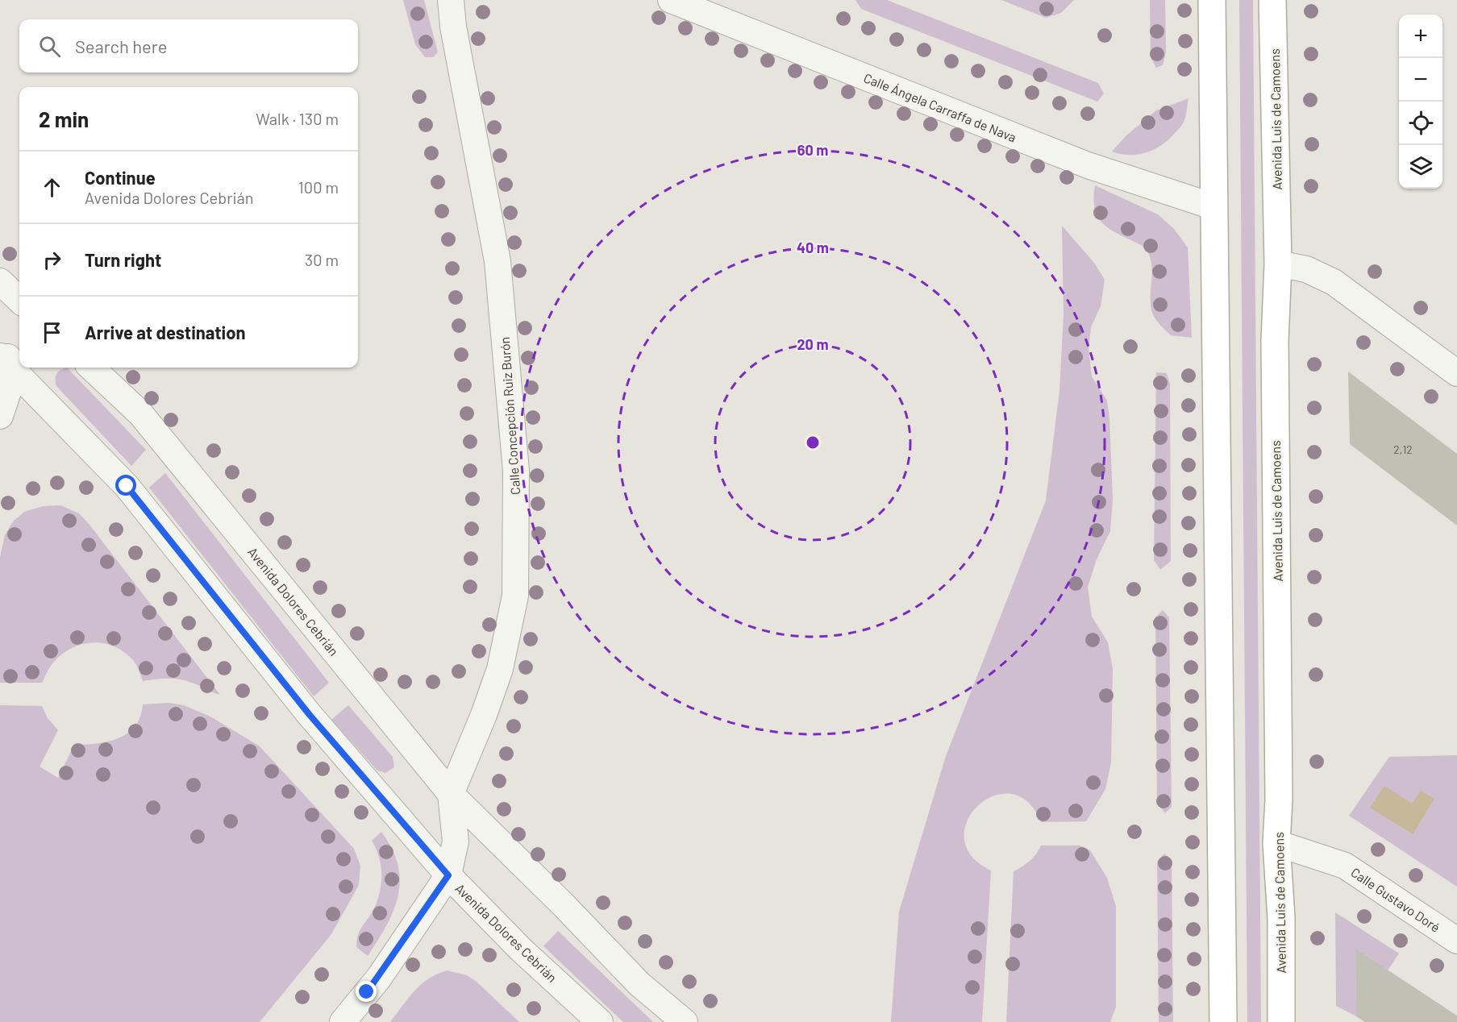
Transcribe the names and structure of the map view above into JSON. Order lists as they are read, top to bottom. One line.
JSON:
{"streets":{"main road":["Avenida Luis de Camoens"],"street":["Calle Ángela Carraffa de Nava","Calle Concepción Ruiz Burón","Avenida Dolores Cebrián","Calle Gustavo Doré"]},"crossings":[["Avenida Luis de Camoens","Calle Gustavo Doré"],["Calle Concepción Ruiz Burón","Avenida Dolores Cebrián"]],"house_numbers":["2,12"],"page":{"map_buttons":["+","−"],"search":"Search here","heading":["2 min","Walk · 130 m"],"list":[["Continue","Avenida Dolores Cebrián","100 m"],["Turn right","30 m"],"Arrive at destination"]},"rings":["60 m","40 m","20 m"]}
